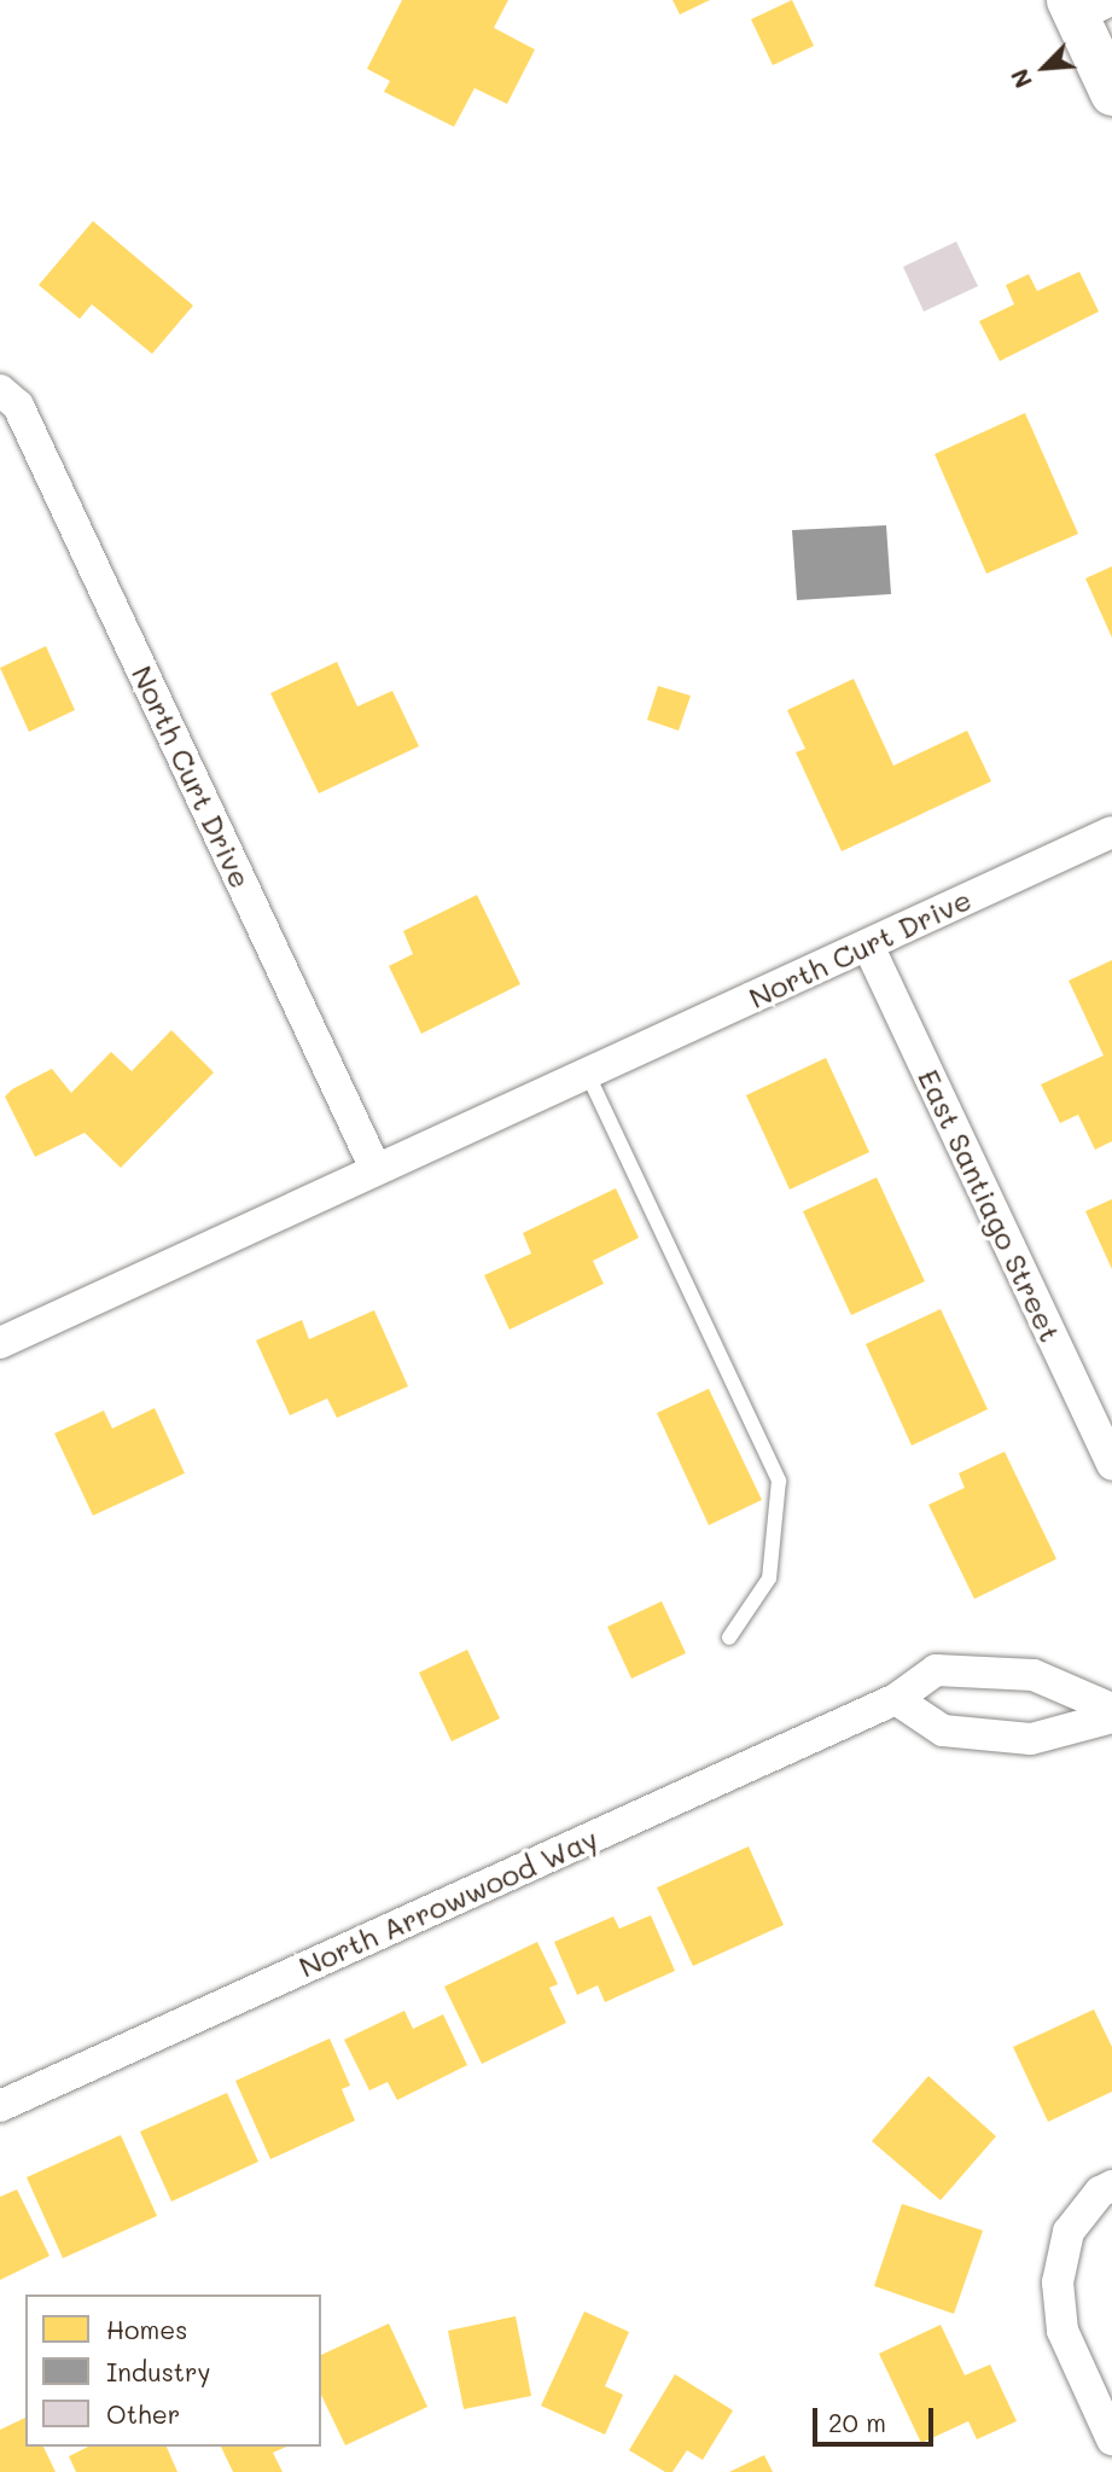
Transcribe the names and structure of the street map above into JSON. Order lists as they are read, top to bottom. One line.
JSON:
{"streets":{"street":["North Curt Drive","East Santiago Street","North Arrowwood Way"]},"crossings":[["North Curt Drive","East Santiago Street"]],"legend":["Homes","Industry","Other"],"scale_bar":"20 m","north":"bottom left"}
